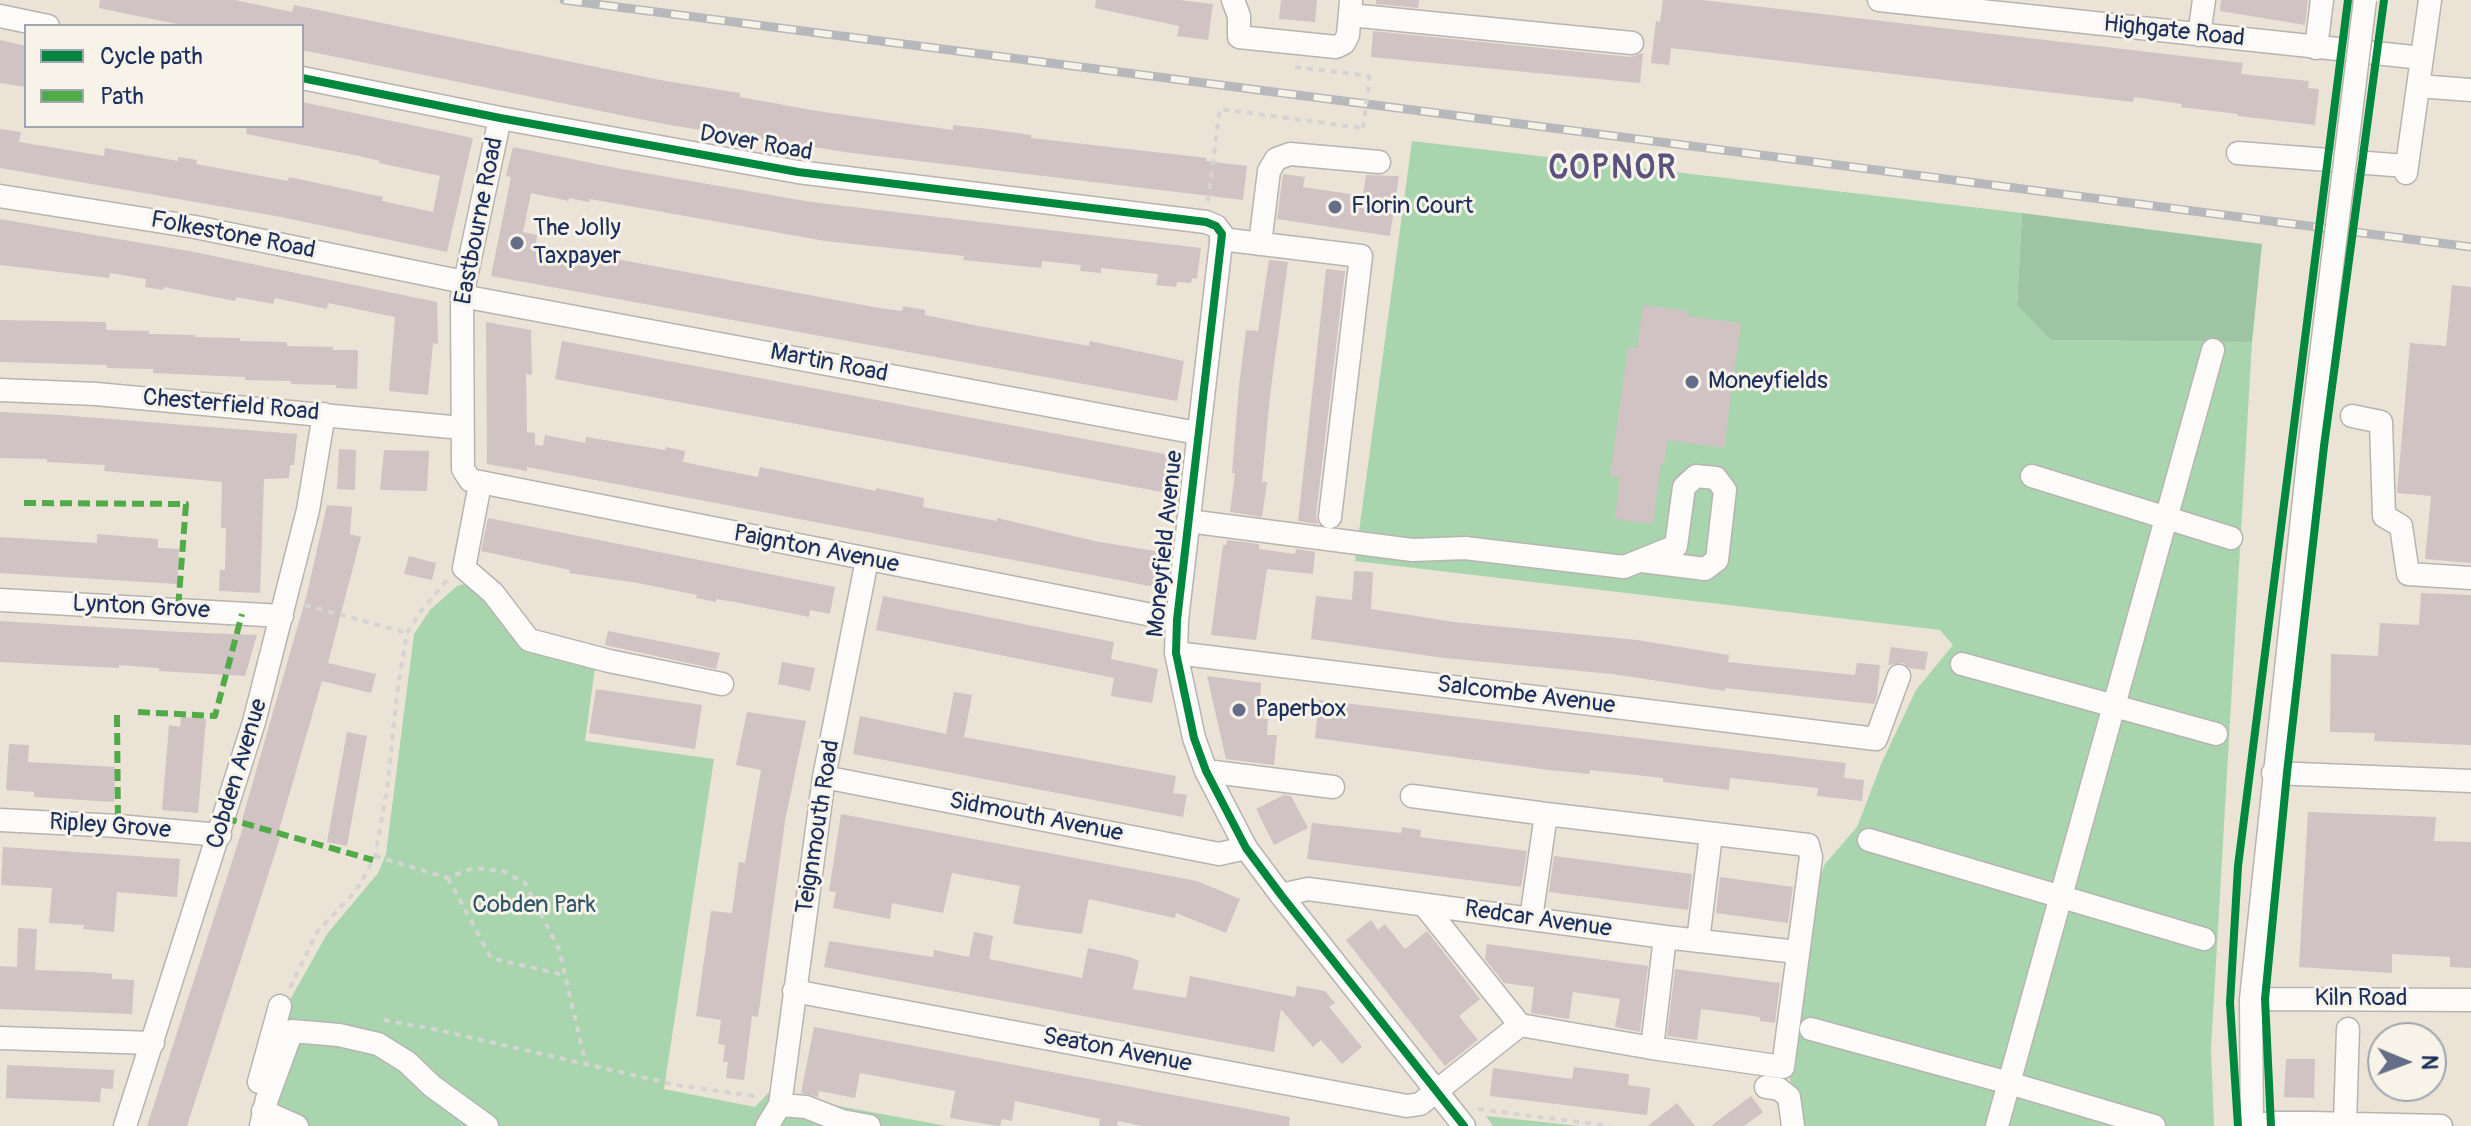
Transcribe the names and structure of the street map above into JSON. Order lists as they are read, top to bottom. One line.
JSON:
{"streets":{"street":["Highgate Road","Dover Road","Eastbourne Road","Folkestone Road","Martin Road","Chesterfield Road","Moneyfield Avenue","Paignton Avenue","Lynton Grove","Salcombe Avenue","Cobden Avenue","Sidmouth Avenue","Ripley Grove","Teignmouth Road","Redcar Avenue","Kiln Road","Seaton Avenue"]},"crossings":[["Dover Road","Eastbourne Road"],["Dover Road","Moneyfield Avenue"],["Eastbourne Road","Folkestone Road"],["Eastbourne Road","Martin Road"],["Eastbourne Road","Chesterfield Road"],["Eastbourne Road","Paignton Avenue"],["Folkestone Road","Martin Road"],["Martin Road","Moneyfield Avenue"],["Chesterfield Road","Cobden Avenue"],["Moneyfield Avenue","Paignton Avenue"],["Moneyfield Avenue","Salcombe Avenue"],["Moneyfield Avenue","Sidmouth Avenue"],["Moneyfield Avenue","Redcar Avenue"],["Moneyfield Avenue","Seaton Avenue"],["Paignton Avenue","Teignmouth Road"],["Lynton Grove","Cobden Avenue"],["Cobden Avenue","Ripley Grove"],["Sidmouth Avenue","Teignmouth Road"],["Teignmouth Road","Seaton Avenue"]],"districts":["COPNOR"],"parks":["Cobden Park"],"places":["Florin Court","The Jolly Taxpayer","Moneyfields","Paperbox"],"legend":["Cycle path","Path"],"north":"right"}
